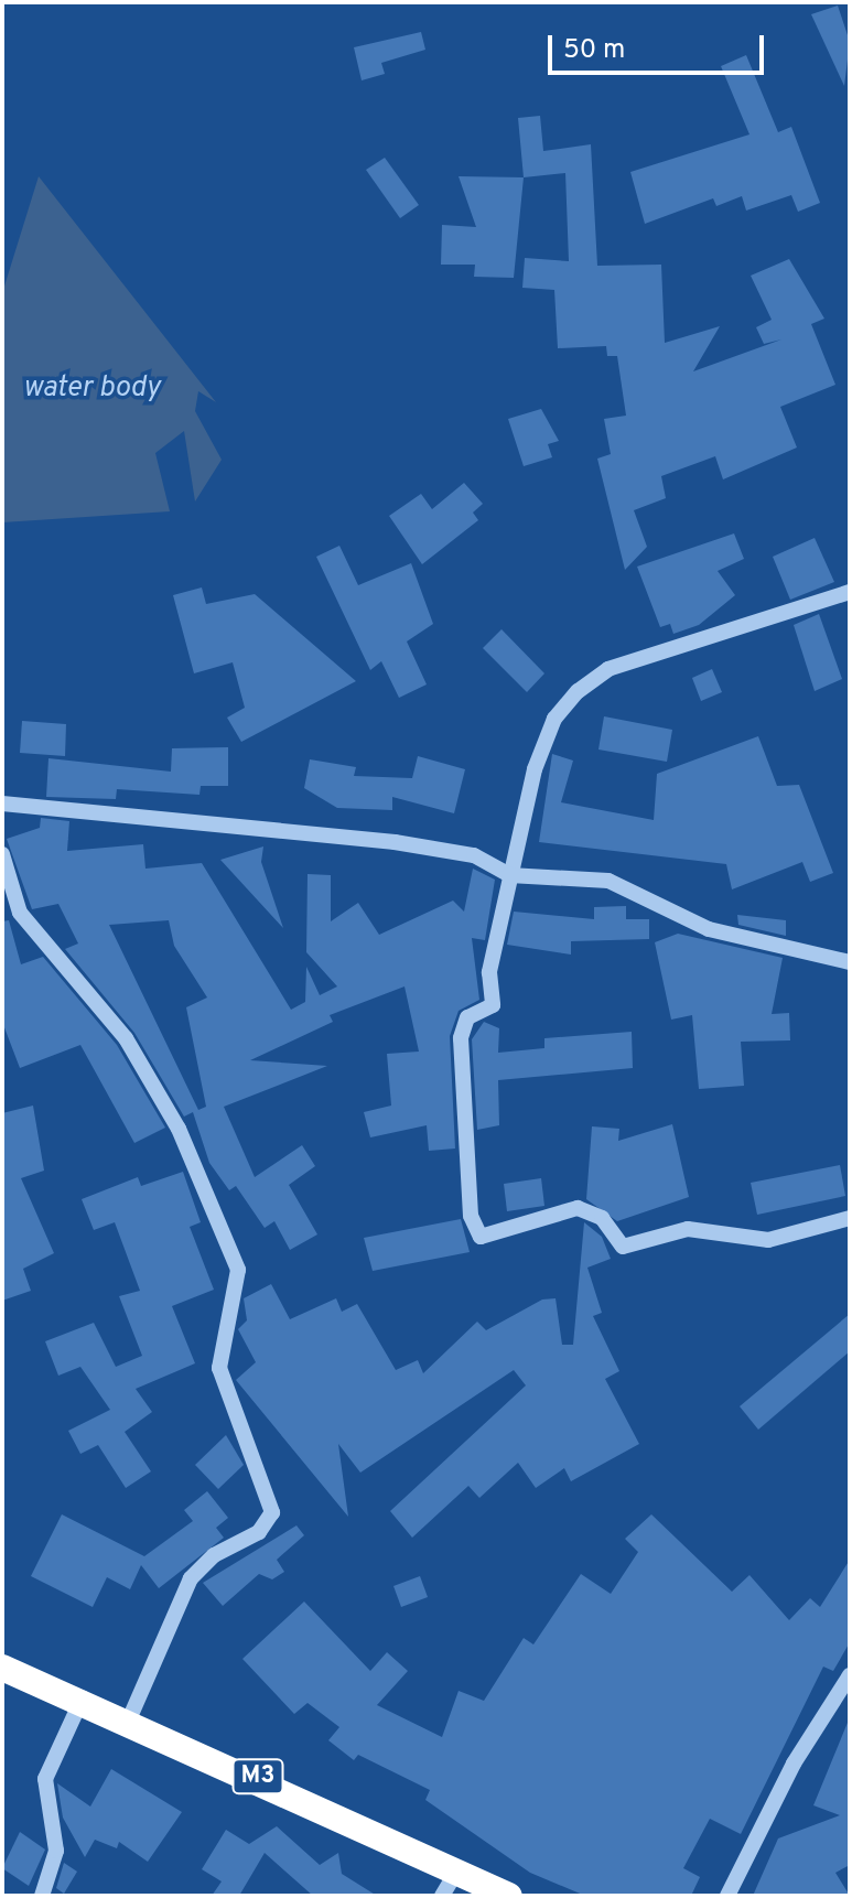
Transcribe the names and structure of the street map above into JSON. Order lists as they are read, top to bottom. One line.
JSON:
{"streets":{"highway":["M3"]},"water":["water body"],"scale_bar":"50 m"}
